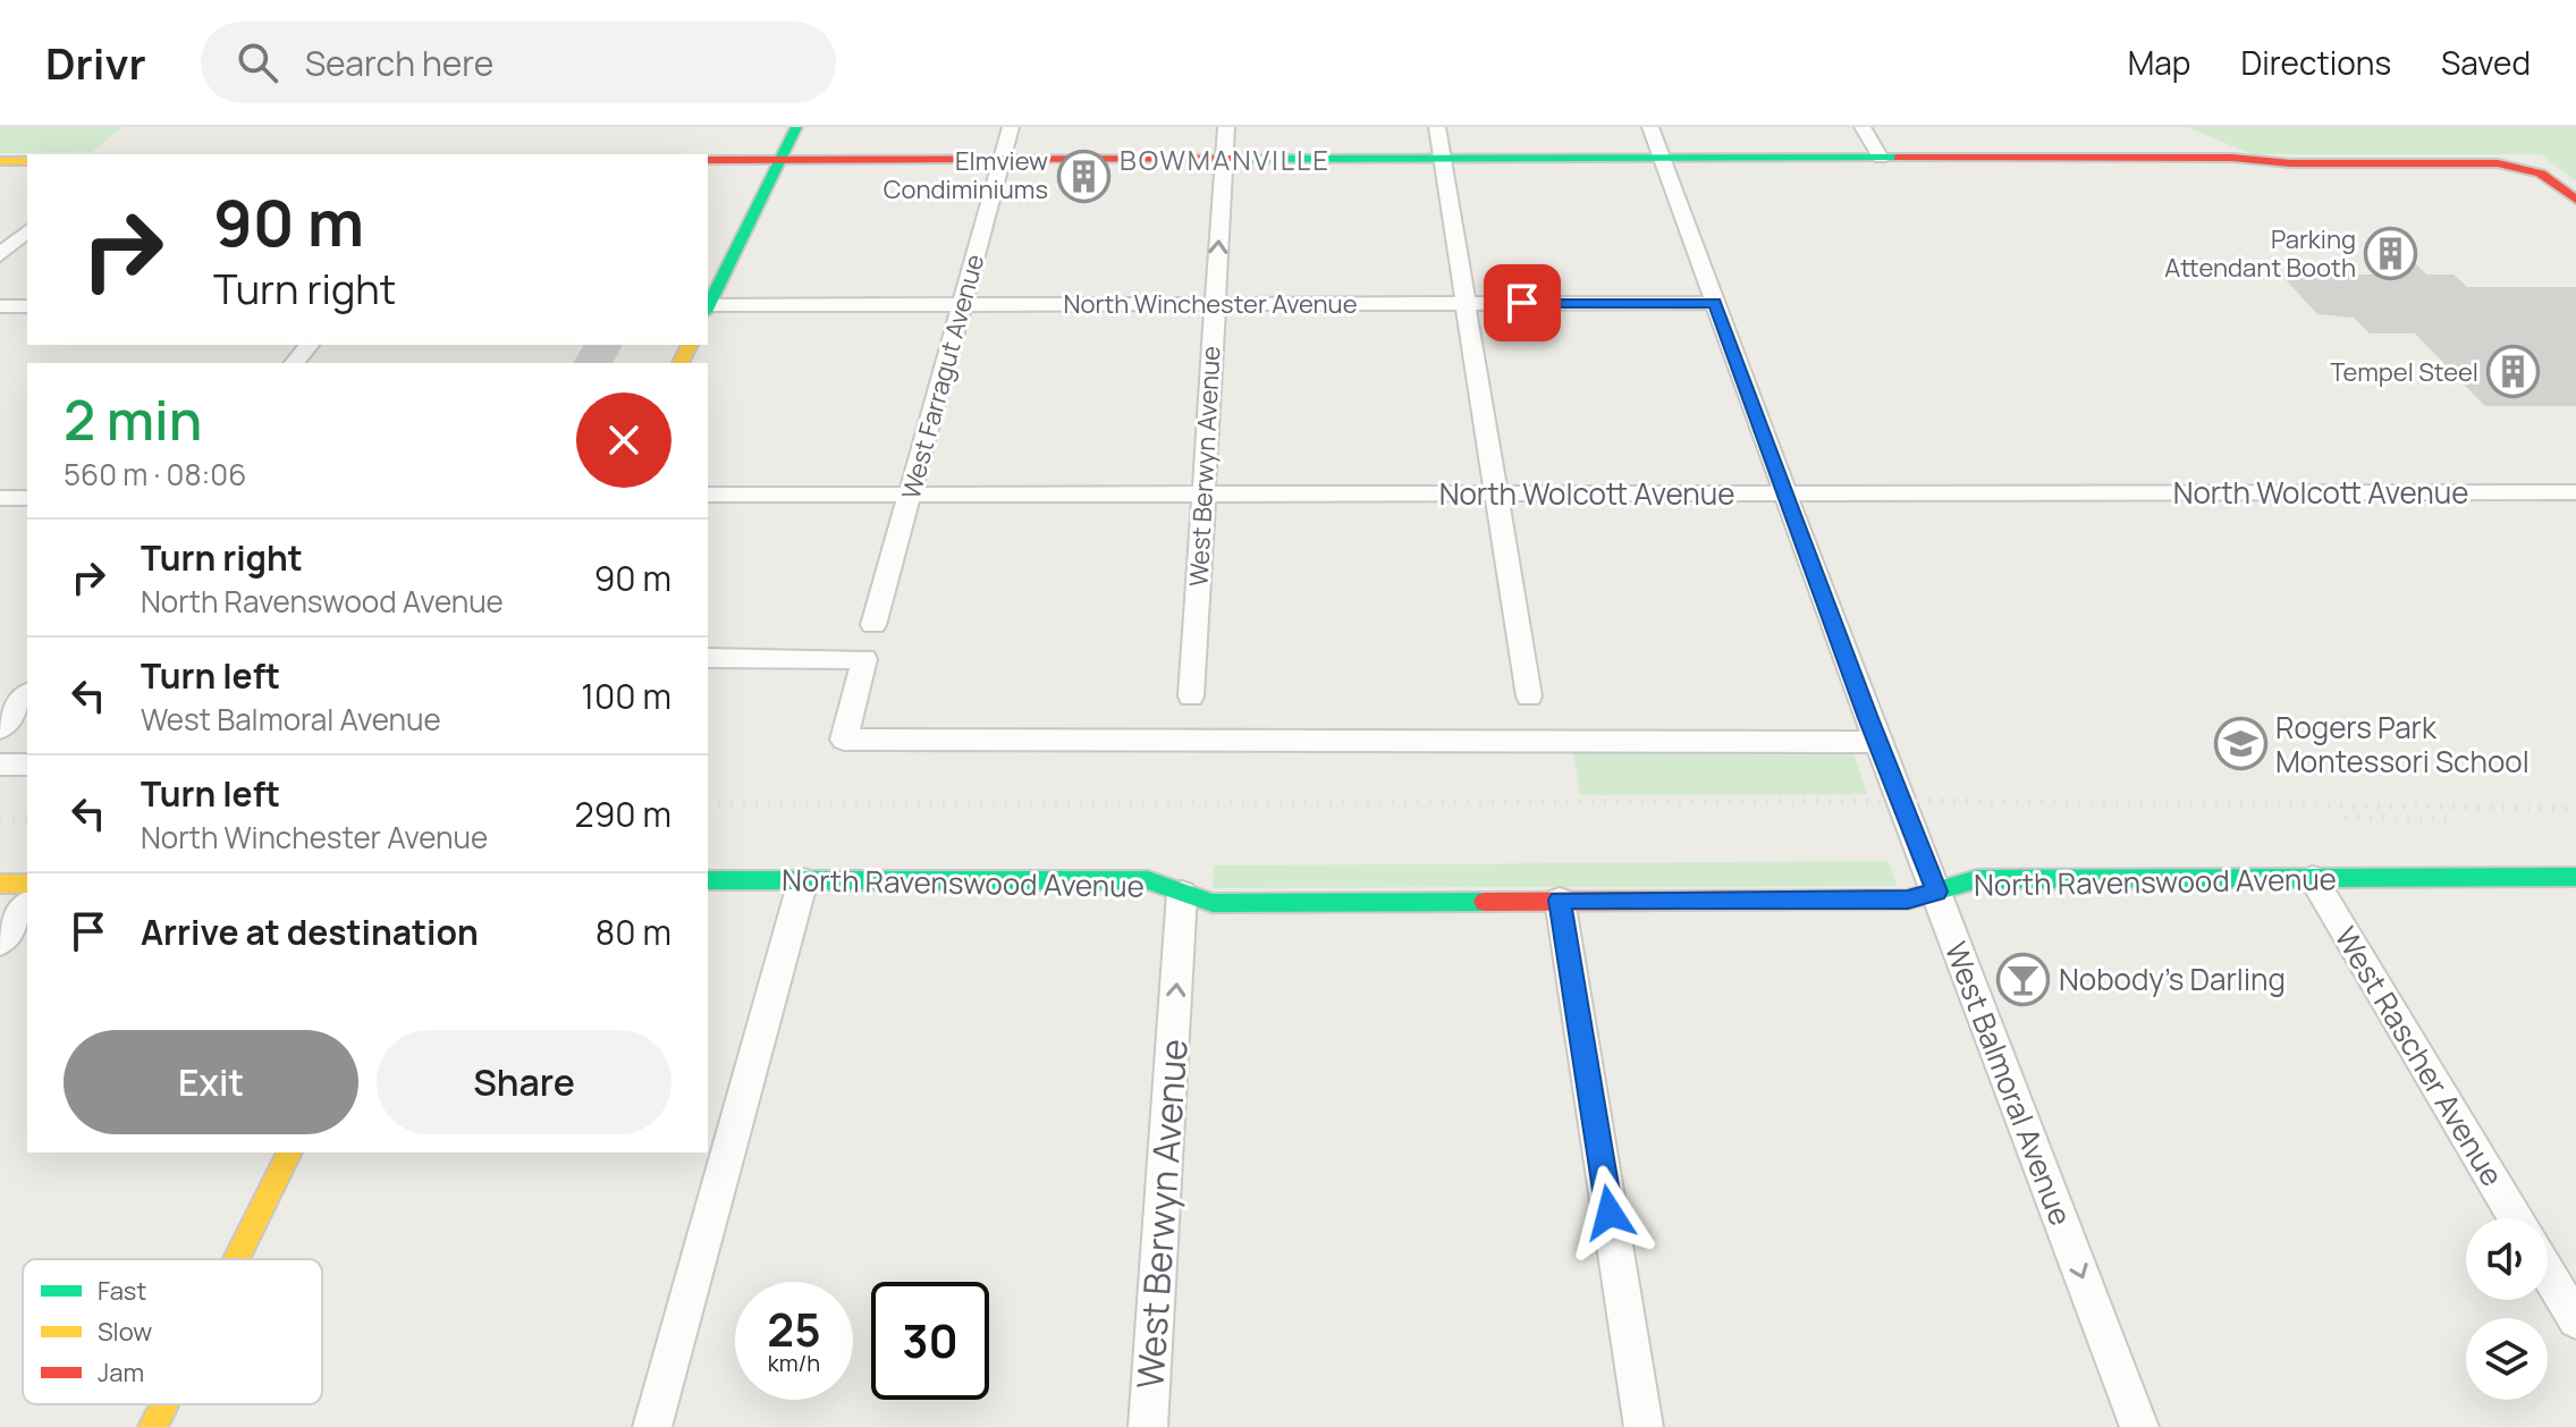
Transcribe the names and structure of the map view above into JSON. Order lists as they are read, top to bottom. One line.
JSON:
{"streets":{"street":["North Winchester Avenue","West Farragut Avenue","West Berwyn Avenue","North Wolcott Avenue","North Ravenswood Avenue","West Rascher Avenue","West Balmoral Avenue"]},"crossings":[["North Winchester Avenue","West Farragut Avenue"],["North Winchester Avenue","West Berwyn Avenue"],["North Winchester Avenue","West Balmoral Avenue"],["West Farragut Avenue","North Wolcott Avenue"],["West Berwyn Avenue","North Wolcott Avenue"],["West Berwyn Avenue","North Ravenswood Avenue"],["North Wolcott Avenue","West Balmoral Avenue"],["North Ravenswood Avenue","West Rascher Avenue"],["North Ravenswood Avenue","West Balmoral Avenue"]],"one_way":["West Berwyn Avenue","West Balmoral Avenue"],"districts":["BOWMANVILLE"],"places":{"building":["Elmview Condiminiums","Parking Attendant Booth","Tempel Steel"],"school or university":["Rogers Park Montessori School"],"bar":["Nobody's Darling"]},"legend":["Fast","Slow","Jam"],"page":{"header":"Drivr","search":"Search here","nav":["Map","Directions","Saved"],"turn":["90 m","Turn right"],"heading":["2 min","560 m · 08:06"],"list":[{"name":"Turn right","note":"North Ravenswood Avenue","value":"90 m"},{"name":"Turn left","note":"West Balmoral Avenue","value":"100 m"},{"name":"Turn left","note":"North Winchester Avenue","value":"290 m"},{"name":"Arrive at destination","value":"80 m"}],"buttons":["Exit","Share"],"speed":"25 km/h","limit":"30"}}
